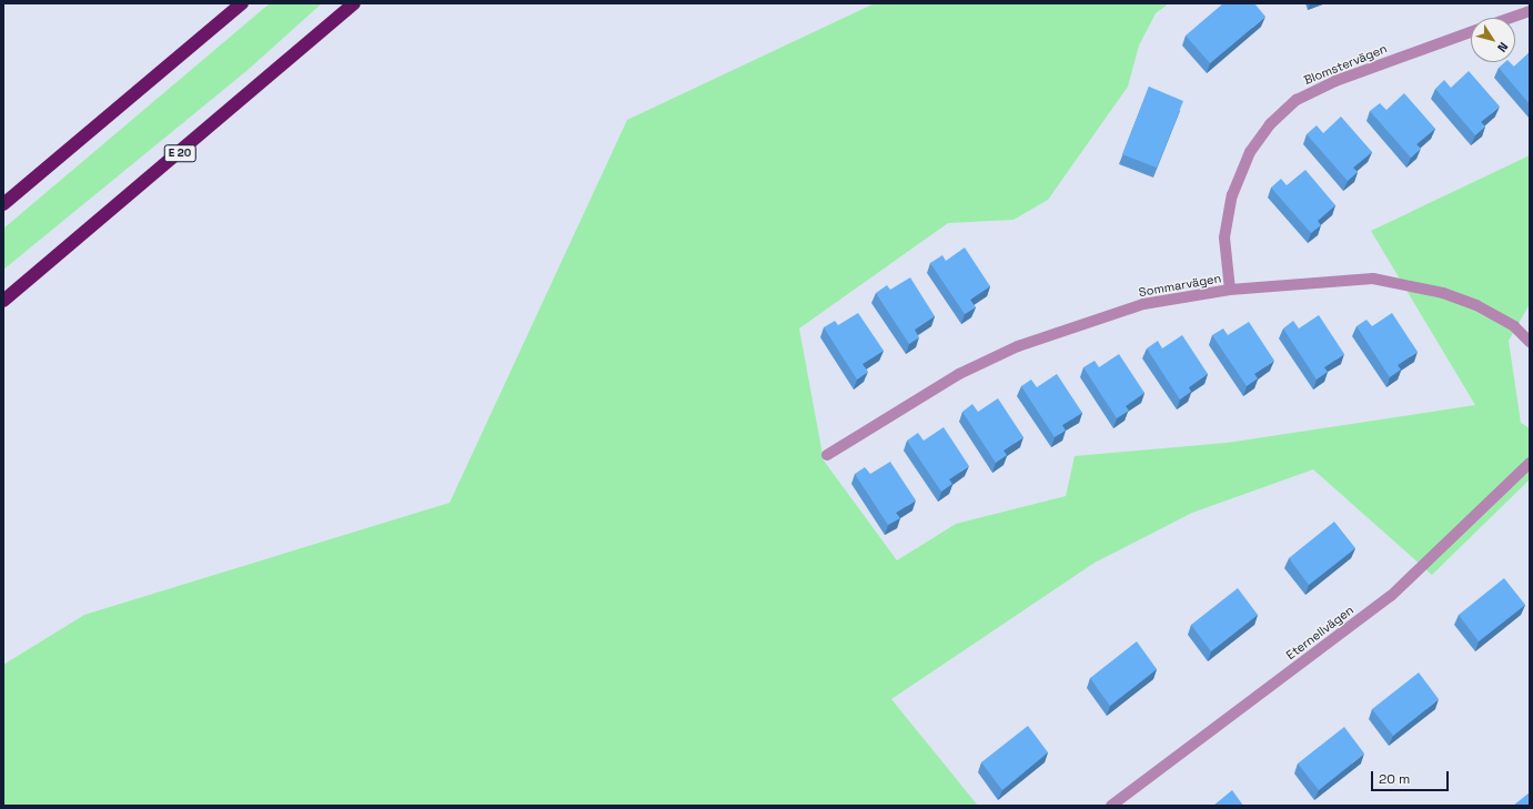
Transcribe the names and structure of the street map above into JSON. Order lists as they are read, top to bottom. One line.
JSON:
{"streets":{"highway":["E 20"],"street":["Blomstervägen","Sommarvägen","Eternellvägen"]},"crossings":[["Blomstervägen","Sommarvägen"]],"scale_bar":"20 m","north":"bottom right"}
